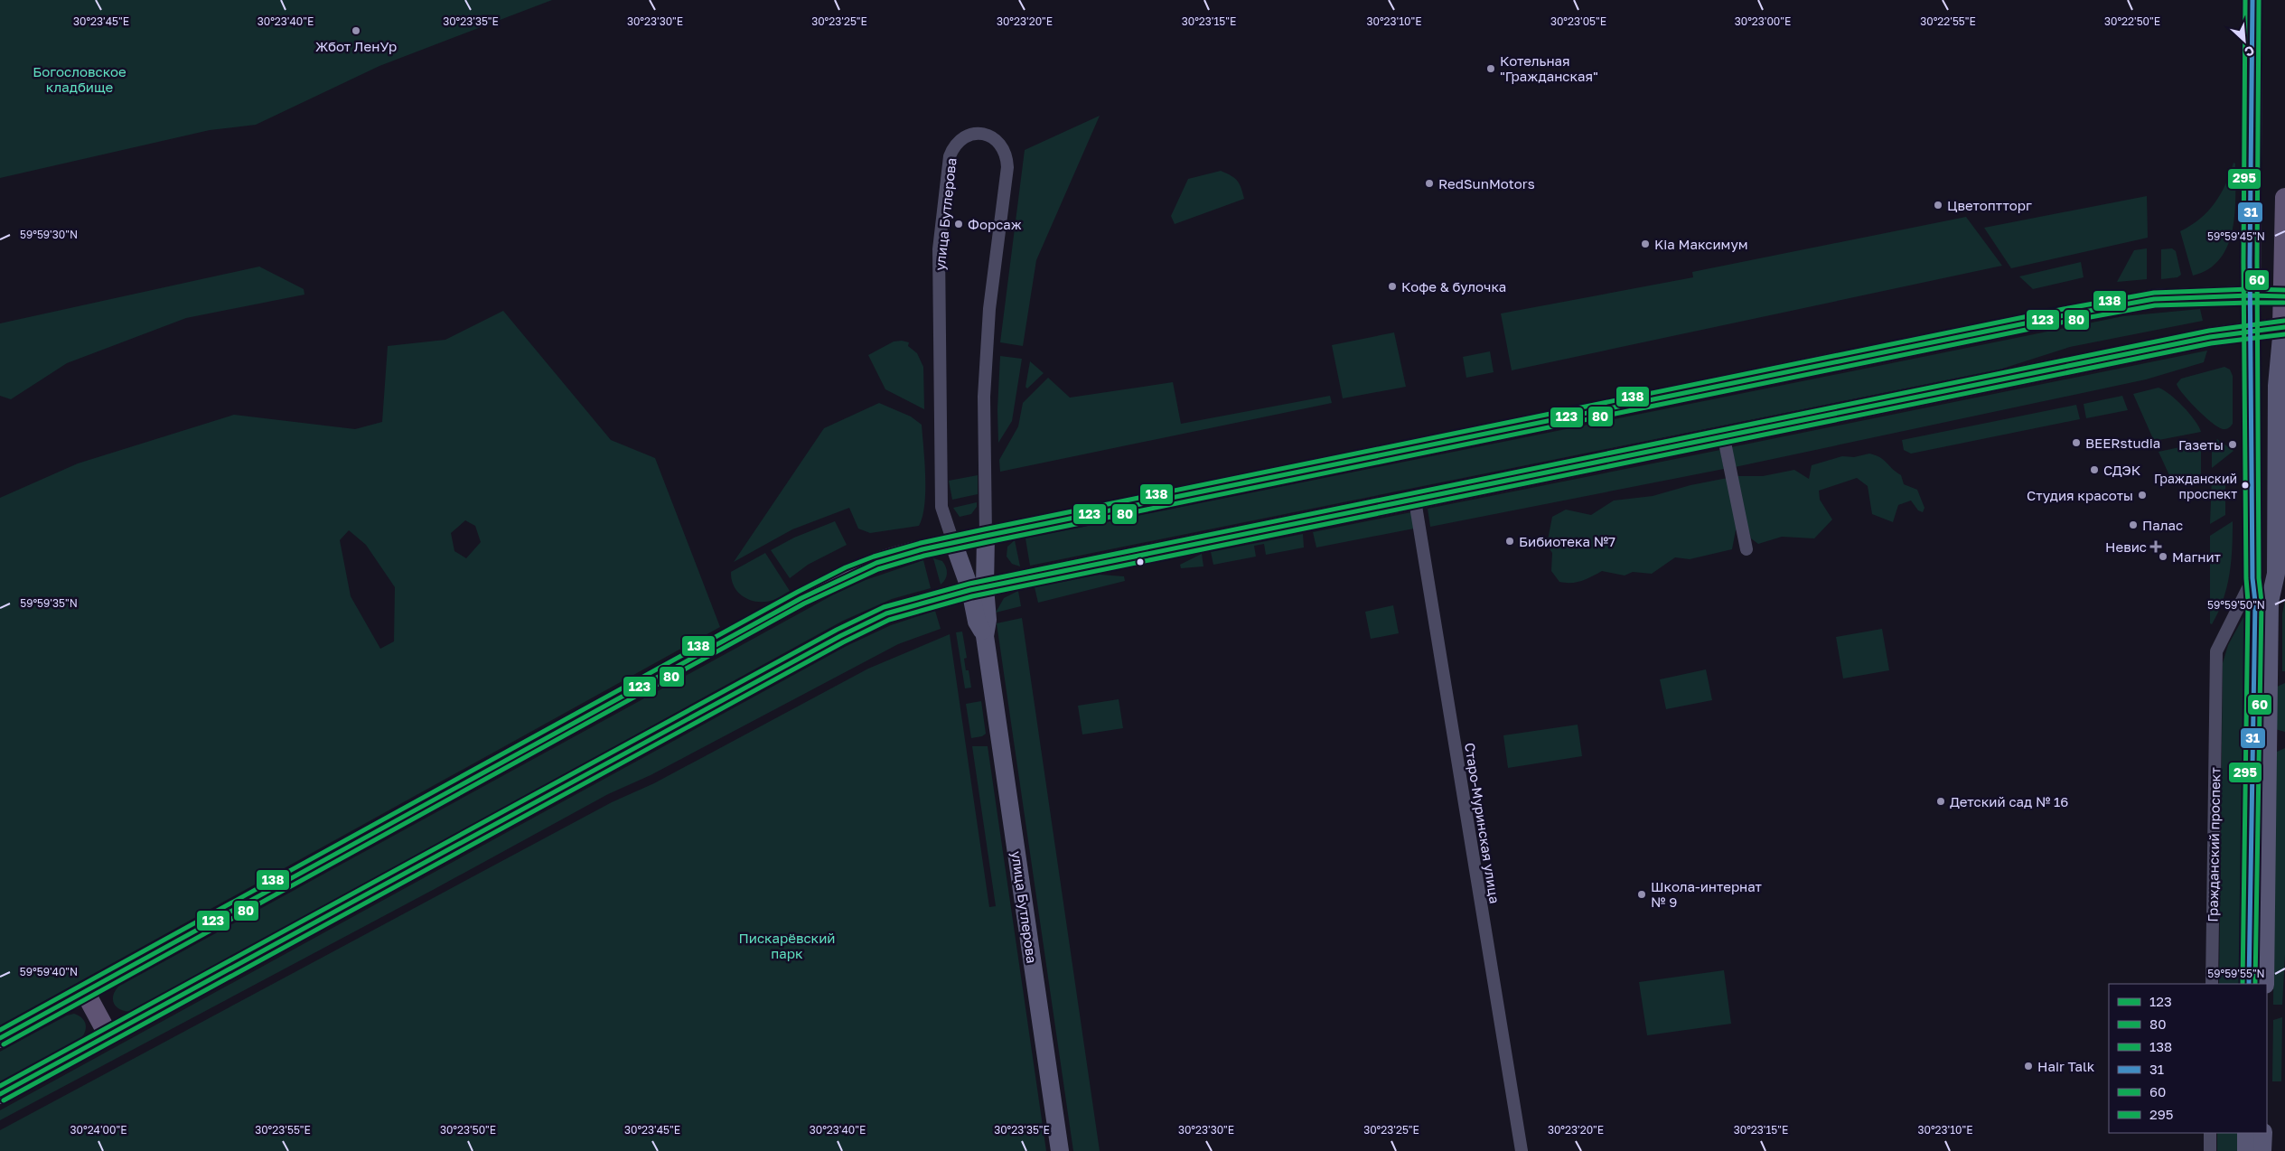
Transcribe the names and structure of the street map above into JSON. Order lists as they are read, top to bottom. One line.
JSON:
{"streets":{"main road":["улица Бутлерова","Гражданский проспект"],"street":["Старо-Муринская улица"]},"parks":["Богословское кладбище","Пискарёвский парк"],"places":{"other":["Жбот ЛенУр","Котельная \"Гражданская\"","RedSunMotors","Цветоптторг","Форсаж","Kia Максимум","Кофе & булочка","BEERstudia","Газеты","СДЭК","Гражданский проспект","Студия красоты","Палас","Бибиотека №7","Магнит","Детский сад № 16","Школа-интернат № 9","Hair Talk"],"health":["Невис"]},"lines":["transit line 31","transit line 60","transit line 295","transit line 138","transit line 123","transit line 80"],"legend":["123","80","138","31","60","295"],"north":"bottom right","coordinates":["30°23'45\"E","30°23'40\"E","30°23'35\"E","30°23'30\"E","30°23'25\"E","30°23'20\"E","30°23'15\"E","30°23'10\"E","30°23'05\"E","30°23'00\"E","30°22'55\"E","30°22'50\"E","59°59'30\"N","59°59'45\"N","59°59'35\"N","59°59'50\"N","59°59'40\"N","59°59'55\"N","30°24'00\"E","30°23'55\"E","30°23'50\"E"]}
